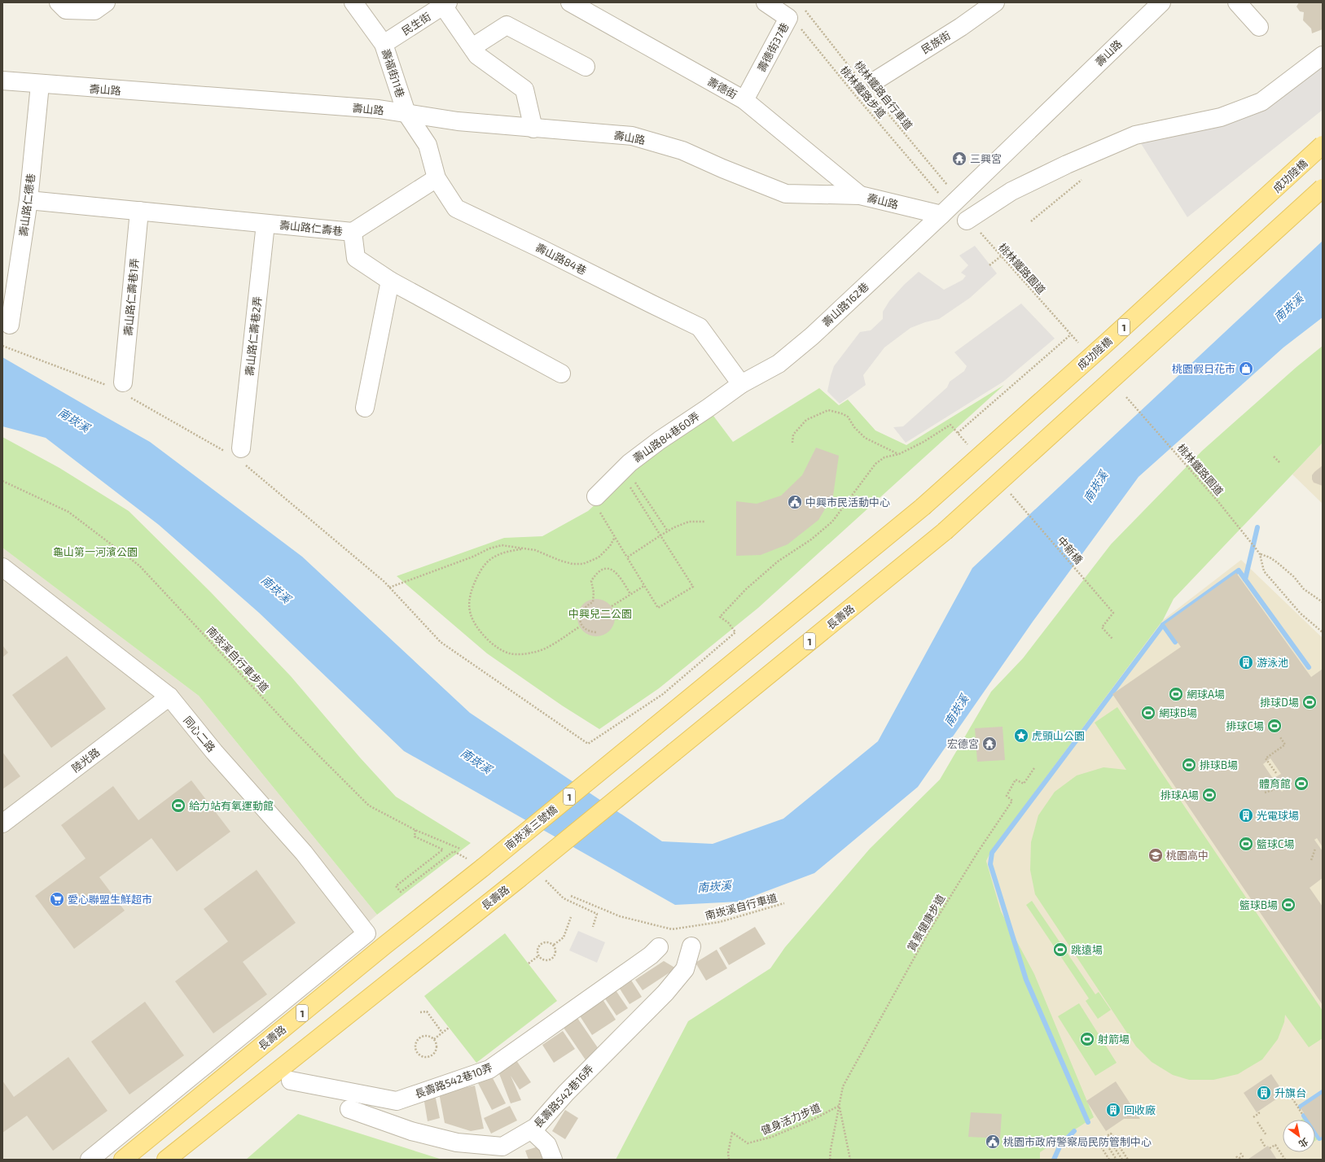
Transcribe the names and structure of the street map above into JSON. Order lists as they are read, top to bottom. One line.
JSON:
{"streets":{"main road":["成功陸橋","1","長壽路","南崁溪三號橋"],"street":["民生街","民族街","壽德街37巷","壽山路","壽福街11巷","壽德街","壽山路仁德巷","壽山路仁壽巷","壽山路84巷","壽山路仁壽巷1弄","壽山路162巷","壽山路仁壽巷2弄","壽山路84巷60弄","同心二路","陸光路","長壽路542巷10弄","長壽路542巷16弄"],"path":["桃林鐵路步道","桃林鐵路自行車道","桃林鐵路園道","中新橋","南崁溪自行車步道","南崁溪自行車道","賞景健康步道","健身活力步道"]},"crossings":[["民生街","壽福街11巷"],["民族街","桃林鐵路自行車道"],["壽德街37巷","壽德街"],["壽山路","壽福街11巷"],["壽山路","壽德街"],["壽山路","桃林鐵路步道"],["壽山路","桃林鐵路自行車道"],["壽山路","壽山路仁德巷"],["壽山路","壽山路84巷"],["壽山路","壽山路162巷"],["壽福街11巷","壽山路84巷"],["桃林鐵路步道","桃林鐵路自行車道"],["成功陸橋","南崁溪三號橋"],["壽山路仁德巷","壽山路仁壽巷"],["壽山路仁壽巷","壽山路仁壽巷1弄"],["壽山路仁壽巷","壽山路仁壽巷2弄"],["壽山路84巷","壽山路162巷"],["壽山路84巷","壽山路84巷60弄"],["壽山路162巷","壽山路84巷60弄"],["長壽路","同心二路"],["長壽路","南崁溪三號橋"],["同心二路","陸光路"],["賞景健康步道","健身活力步道"]],"water":["南崁溪"],"parks":["龜山第一河濱公園","中興兒二公園"],"places":{"temple":["三興宮","宏德宮"],"shop":["桃園假日花市"],"public building":["中興市民活動中心","桃園市政府警察局民防管制中心"],"building":["游泳池","光電球場","升旗台","回收廠"],"sports":["網球A場","排球D場","網球B場","排球C場","排球B場","體育館","排球A場","給力站有氧運動館","籃球C場","籃球B場","跳遠場","射箭場"],"place":["虎頭山公園"],"school or university":["桃園高中"],"supermarket":["愛心聯盟生鮮超市"]},"north":"bottom right"}
